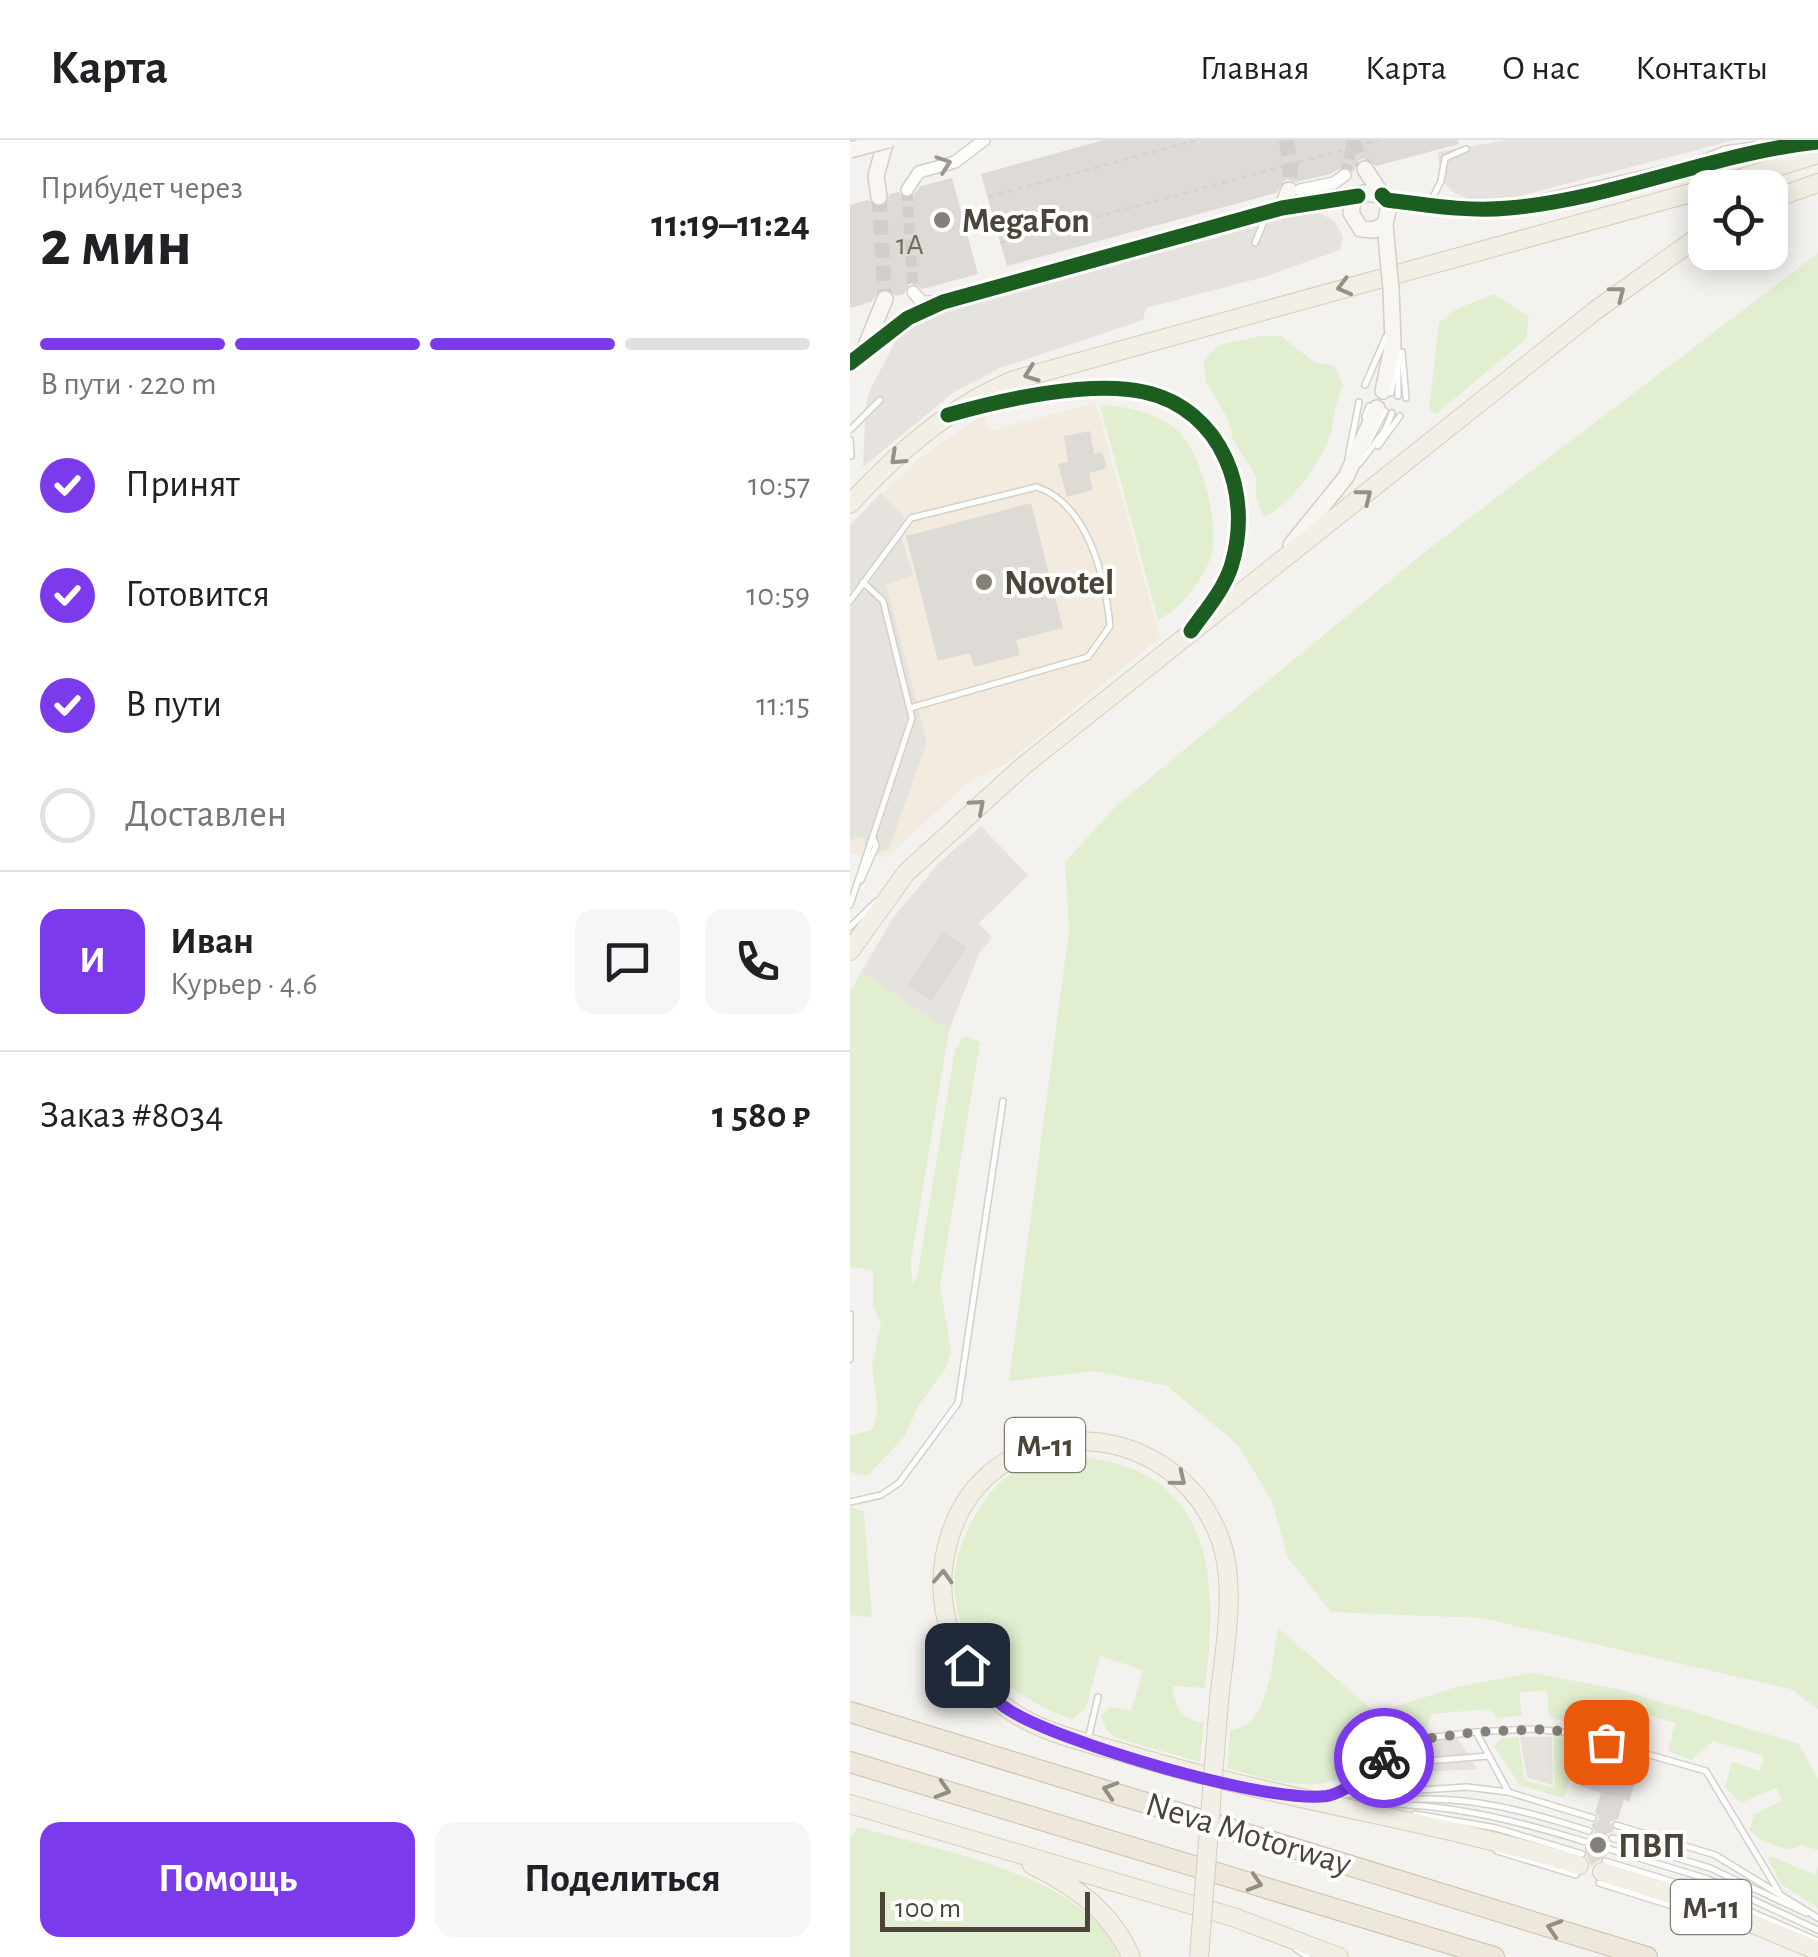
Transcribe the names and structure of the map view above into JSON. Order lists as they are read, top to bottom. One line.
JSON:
{"streets":{"highway":["М-11","Neva Motorway"]},"places":["MegaFon","Novotel","ПВП"],"house_numbers":["1А"],"scale_bar":"100 m","page":{"header":"Карта","nav":["Главная","Карта","О нас","Контакты"],"heading":["2 мин","Прибудет через","11:19–11:24"],"panel":["Иван","Курьер · 4.6","Заказ #8034","1 580 ₽"],"bar":"В пути · 220 m","list":[["Принят","10:57"],["Готовится","10:59"],["В пути","11:15"],"Доставлен"],"round":"И","buttons":["Помощь","Поделиться"],"scale":"100 m"}}
